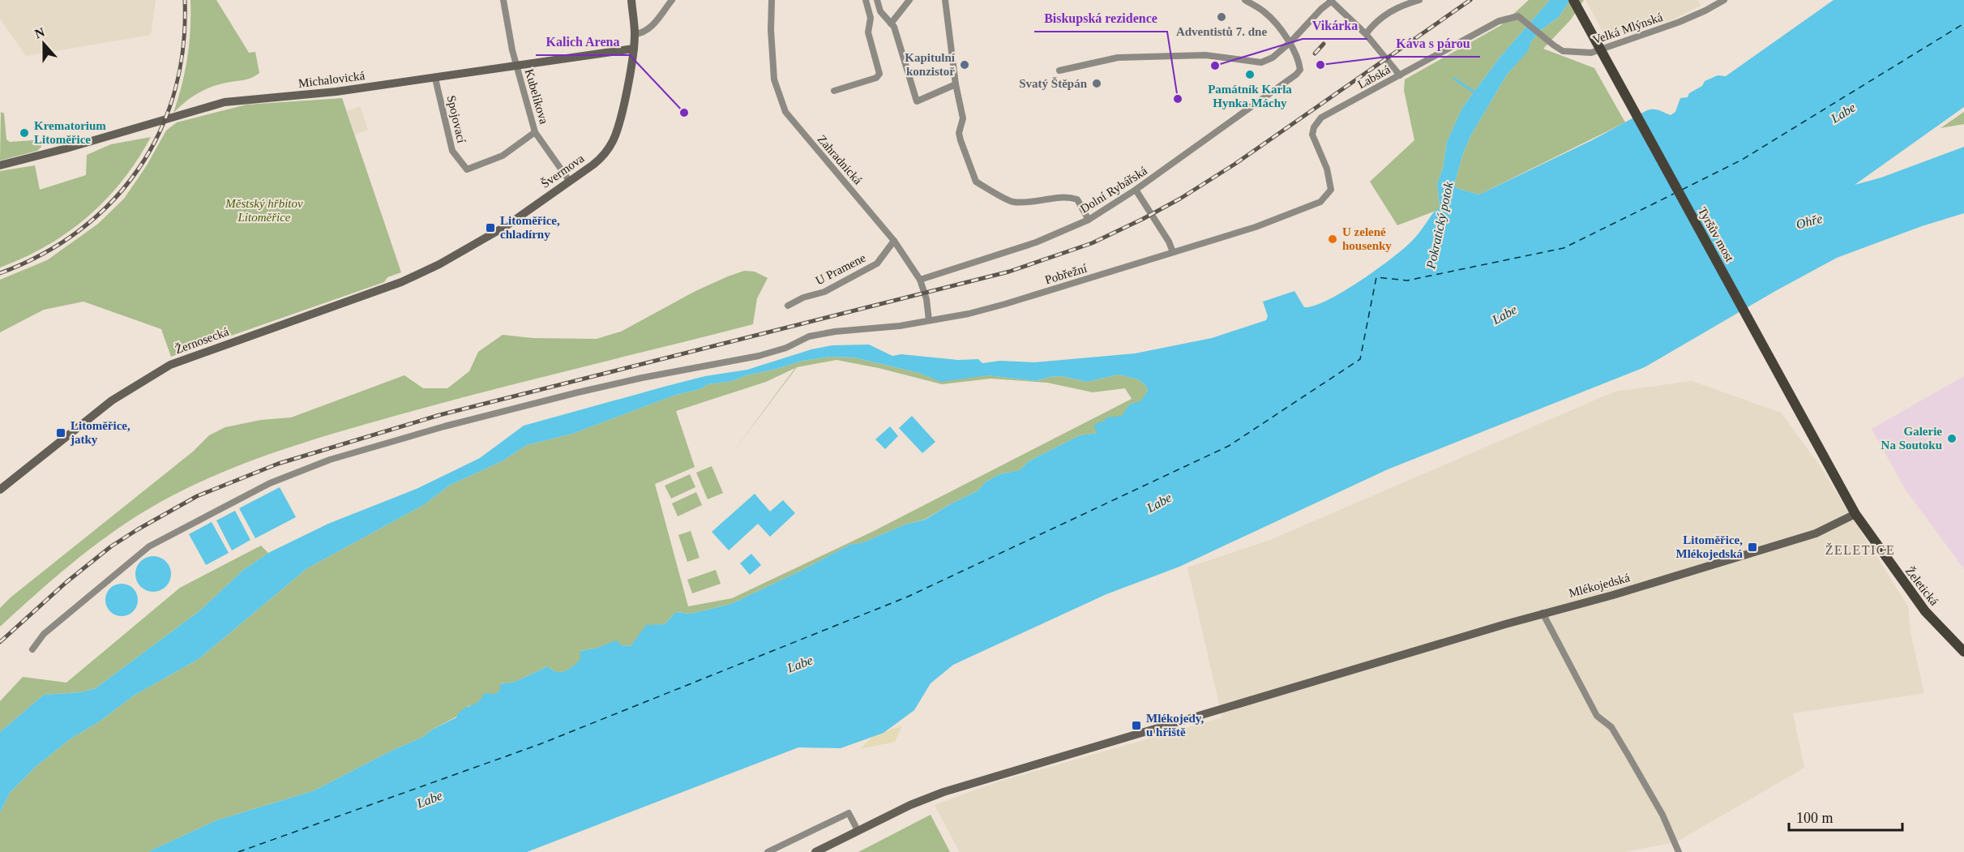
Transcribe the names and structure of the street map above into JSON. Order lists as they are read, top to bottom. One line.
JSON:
{"streets":{"main road":["Tyršův most","Želetická"],"street":["Velká Mlýnská","Labská","Michalovická","Kubelíkova","Spojovací","Zahradnická","Švermova","Dolní Rybářská","U Pramene","Pobřežní","Žernosecká","Mlékojedská"]},"crossings":[["Velká Mlýnská","Labská"],["Labská","Pobřežní"],["Michalovická","Kubelíkova"],["Michalovická","Spojovací"],["Michalovická","Švermova"],["Kubelíkova","Spojovací"],["Kubelíkova","Švermova"],["Zahradnická","Dolní Rybářská"],["Zahradnická","U Pramene"],["Zahradnická","Pobřežní"],["Švermova","Žernosecká"],["Tyršův most","Želetická"],["Mlékojedská","Želetická"]],"districts":["ŽELETICE"],"water":["Labe","Ohře","Pokratický potok"],"parks":["Městský hřbitov Litoměřice"],"places":{"other":["Adventistů 7. dne","Kapitulní konzistoř","Káva s párou","Vikárka","Památník Karla Hynka Máchy","Svatý Štěpán","Biskupská rezidence","Kalich Arena","Krematorium Litoměřice","U zelené housenky","Galerie Na Soutoku"],"transit":["Litoměřice, chladírny","Litoměřice, jatky","Litoměřice, Mlékojedská","Mlékojedy, u hřiště"]},"scale_bar":"100 m","north":"top"}
